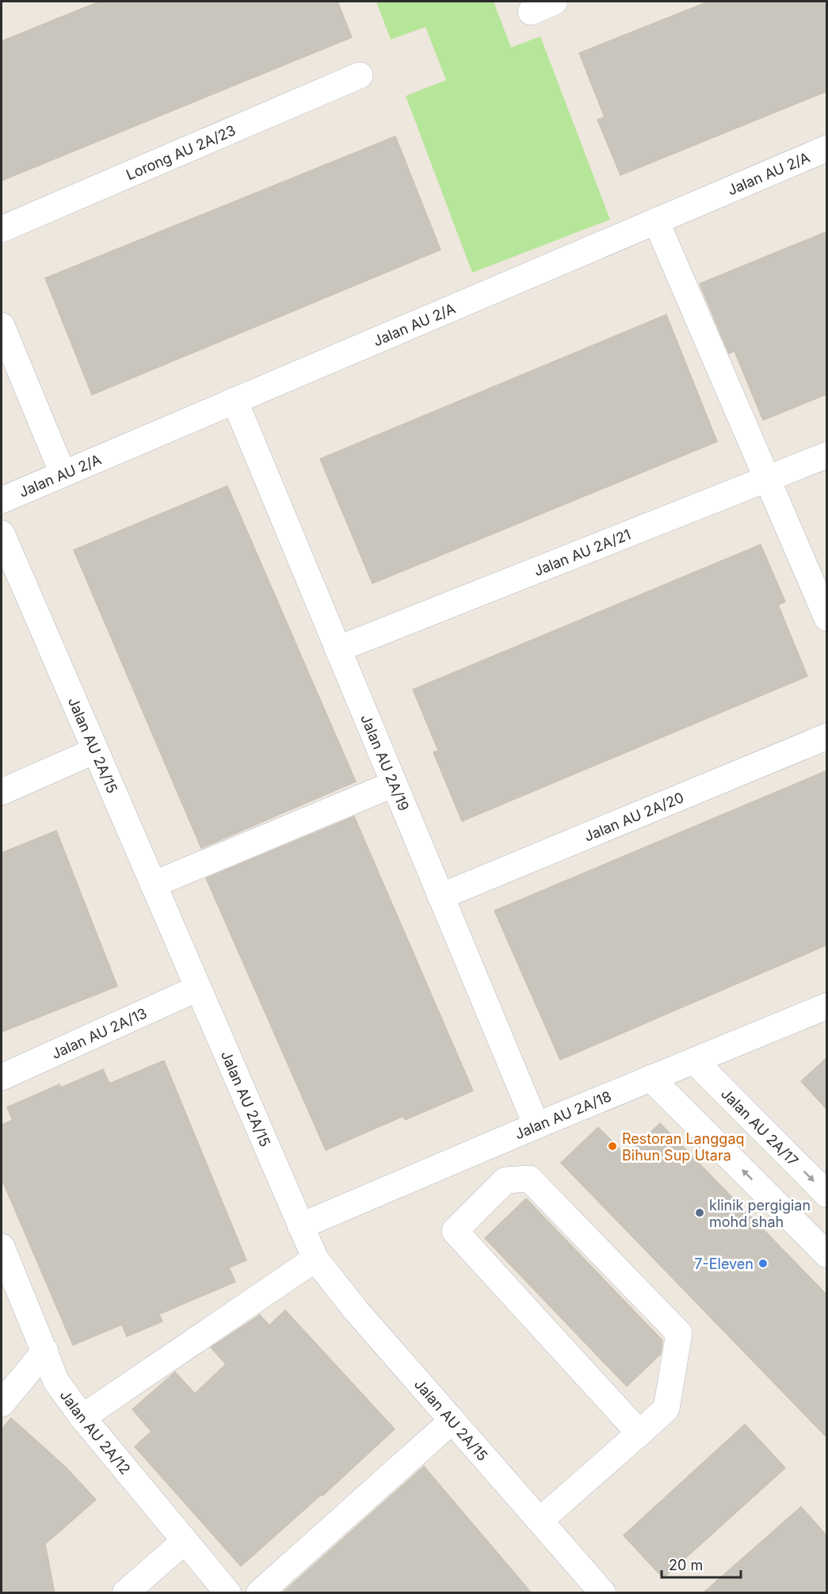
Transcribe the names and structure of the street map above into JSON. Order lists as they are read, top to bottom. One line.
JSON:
{"streets":{"street":["Lorong AU 2A/23","Jalan AU 2/A","Jalan AU 2A/21","Jalan AU 2A/15","Jalan AU 2A/19","Jalan AU 2A/20","Jalan AU 2A/13","Jalan AU 2A/18","Jalan AU 2A/17","Jalan AU 2A/12"]},"crossings":[["Jalan AU 2/A","Jalan AU 2A/19"],["Jalan AU 2A/21","Jalan AU 2A/19"],["Jalan AU 2A/15","Jalan AU 2A/13"],["Jalan AU 2A/15","Jalan AU 2A/18"],["Jalan AU 2A/19","Jalan AU 2A/20"],["Jalan AU 2A/19","Jalan AU 2A/18"],["Jalan AU 2A/18","Jalan AU 2A/17"]],"places":["Restoran Langgaq Bihun Sup Utara","klinik pergigian mohd shah","7-Eleven"],"scale_bar":"20 m"}
